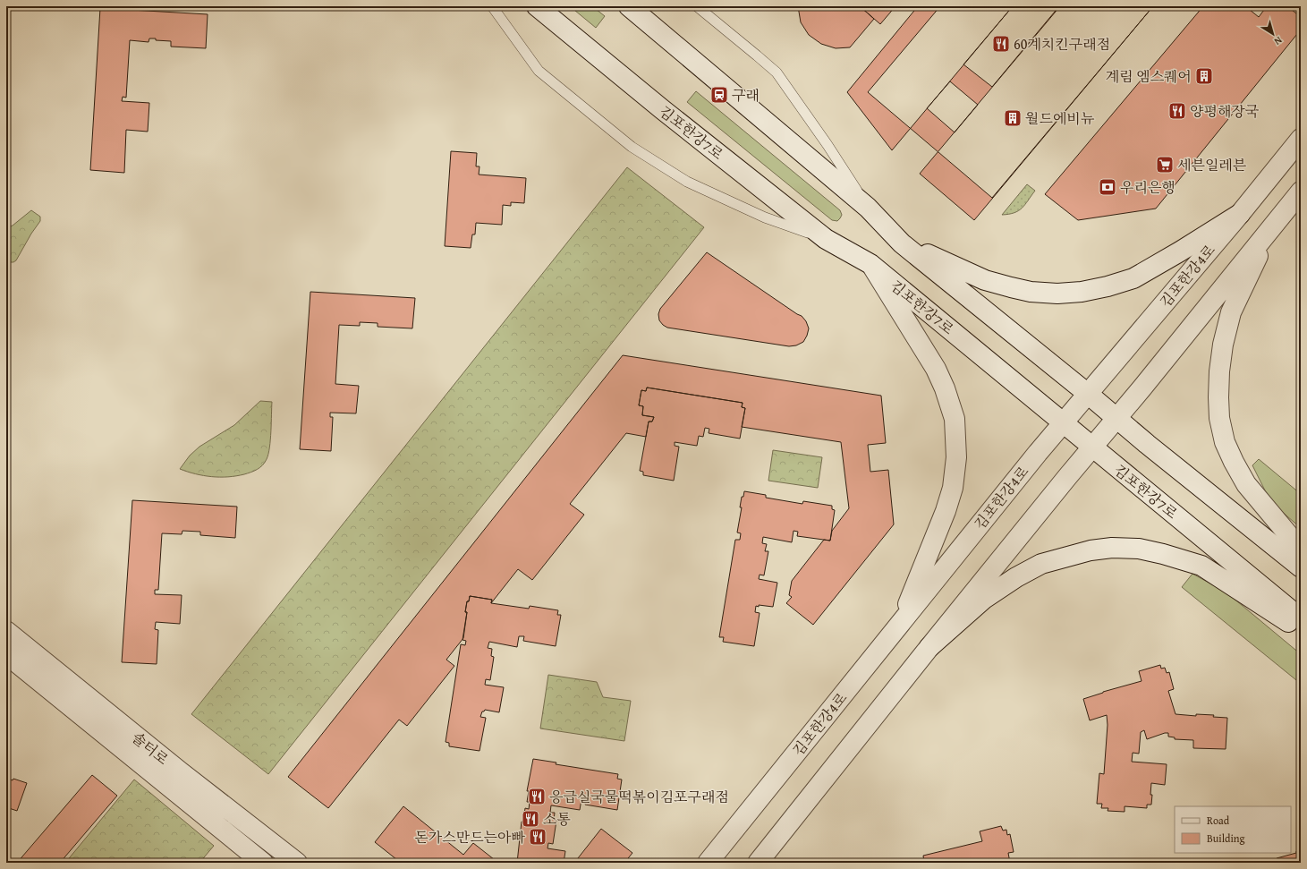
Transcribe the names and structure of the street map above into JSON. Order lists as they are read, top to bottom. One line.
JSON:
{"streets":{"street":["김포한강7로","김포한강4로","솔터로"]},"crossings":[["김포한강7로","김포한강4로"]],"places":{"restaurant":["60계치킨구래점","양평해장국","응급실국물떡볶이김포구래점","소통","돈가스만드는아빠"],"building":["계림 엠스퀘어","월드에비뉴"],"station":["구래"],"supermarket":["세븐일레븐"],"bank":["우리은행"]},"legend":["Road","Building"],"north":"bottom right"}
